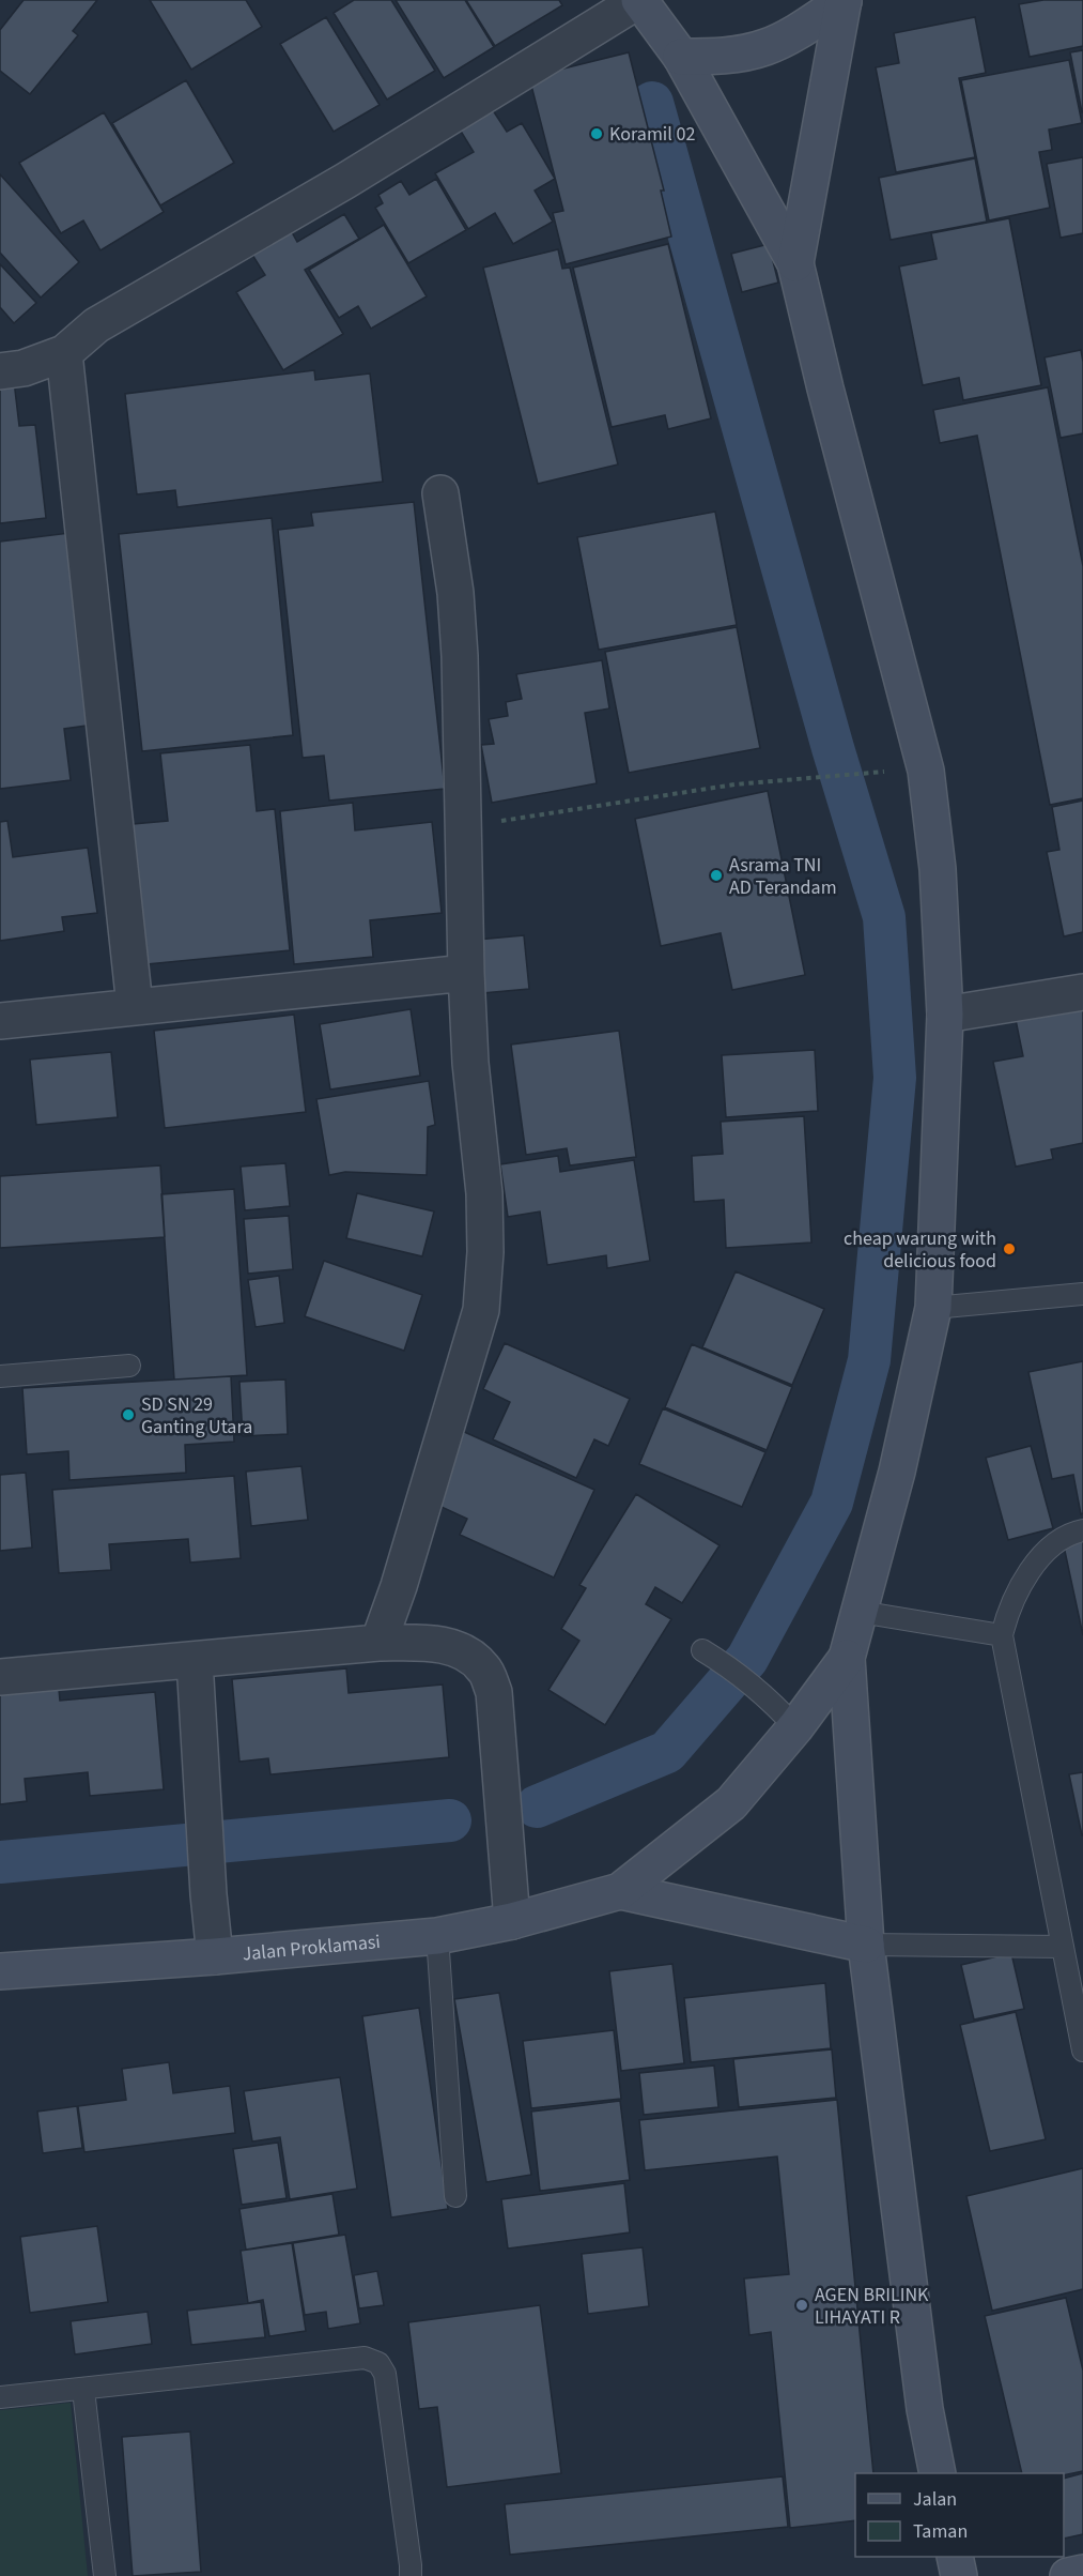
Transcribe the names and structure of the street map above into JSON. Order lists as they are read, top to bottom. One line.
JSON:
{"streets":{"main road":["Jalan Proklamasi"]},"places":["Koramil 02","Asrama TNI AD Terandam","cheap warung with delicious food","SD SN 29 Ganting Utara","AGEN BRILINK LIHAYATI R"],"legend":["Jalan","Taman"]}
